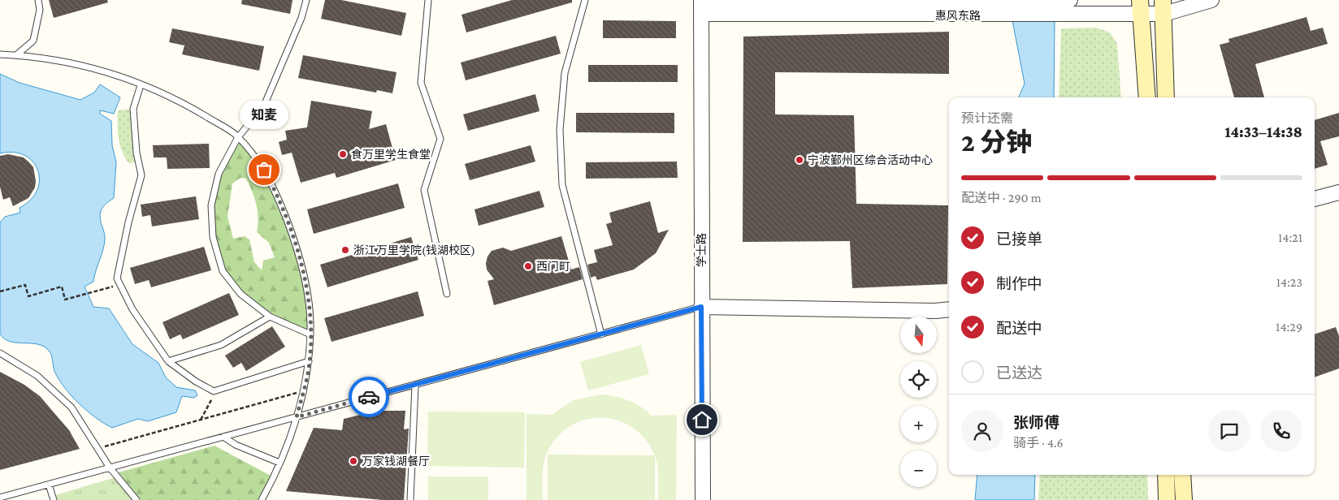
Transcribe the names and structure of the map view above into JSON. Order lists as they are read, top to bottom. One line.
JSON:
{"streets":{"street":["惠风东路","学士路"]},"crossings":[["惠风东路","学士路"]],"places":["食万里学生食堂","宁波鄞州区综合活动中心","知麦","浙江万里学院(钱湖校区)","西门町","万家钱湖餐厅"],"north":"bottom","page":{"heading":["2 分钟","预计还需","14:33–14:38"],"panel":["张师傅","骑手 · 4.6"],"bubble":"知麦","bar":"配送中 · 290 m","list":[["已接单","14:21"],["制作中","14:23"],["配送中","14:29"],"已送达"],"map_buttons":["+","−"]}}
